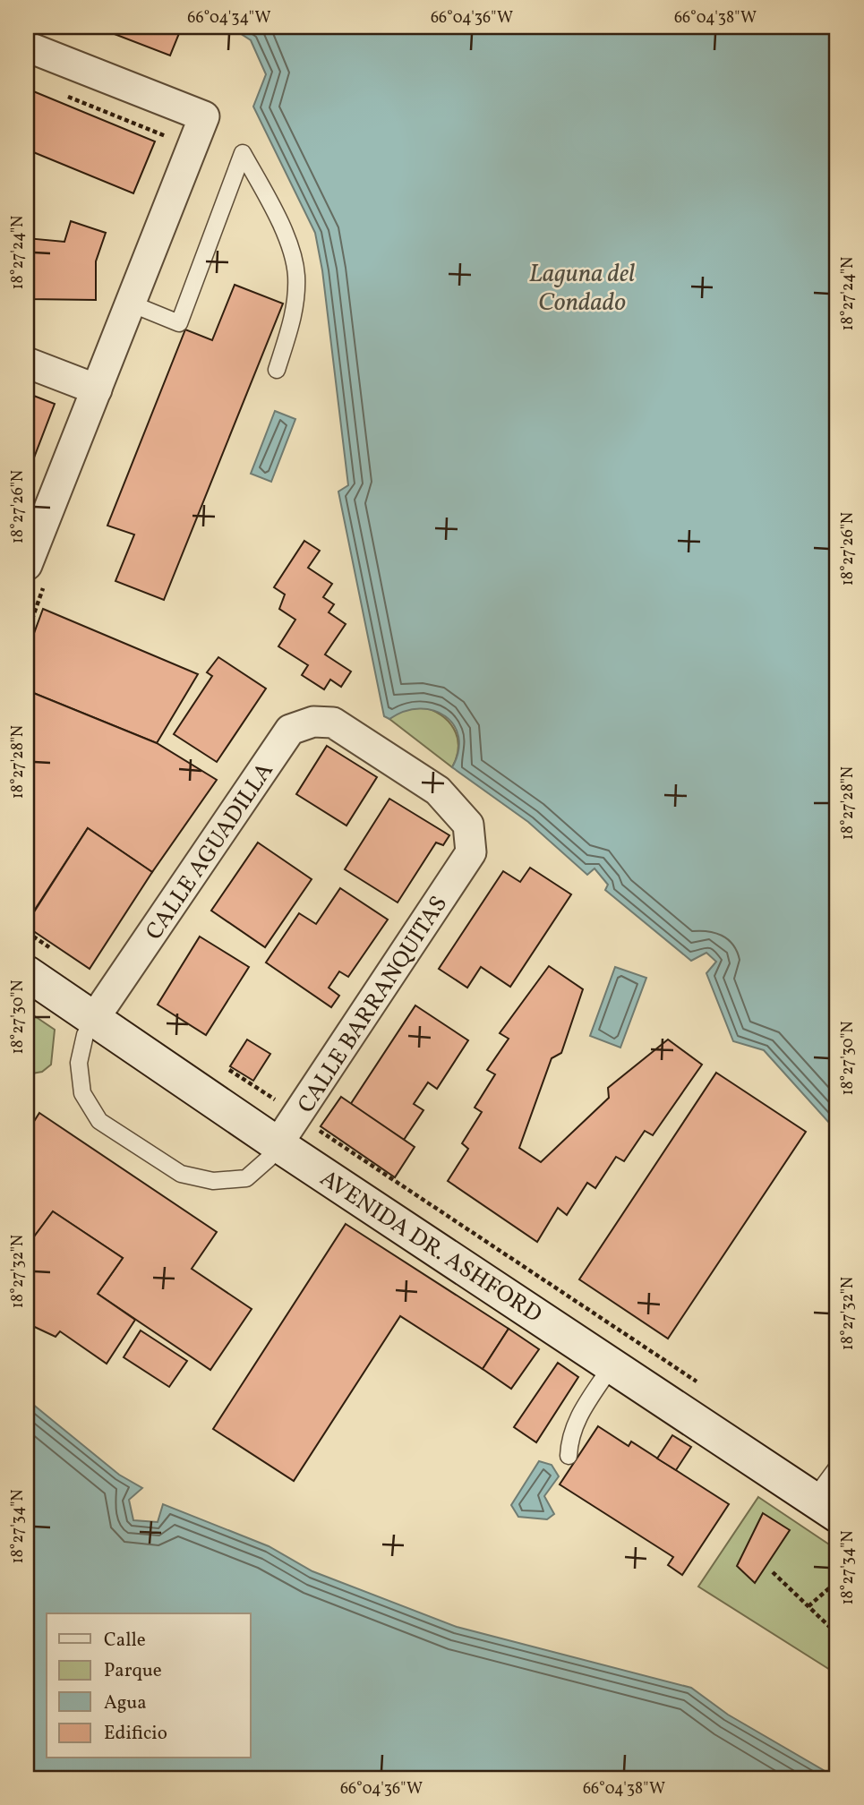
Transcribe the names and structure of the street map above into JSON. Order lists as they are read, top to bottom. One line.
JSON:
{"streets":{"street":["CALLE AGUADILLA","CALLE BARRANQUITAS","AVENIDA DR. ASHFORD"]},"crossings":[["CALLE AGUADILLA","CALLE BARRANQUITAS"],["CALLE AGUADILLA","AVENIDA DR. ASHFORD"],["CALLE BARRANQUITAS","AVENIDA DR. ASHFORD"]],"water":["Laguna del Condado"],"legend":["Calle","Parque","Agua","Edificio"],"coordinates":["66°04'34\"W","66°04'36\"W","66°04'38\"W","18°27'24\"N","18°27'26\"N","18°27'28\"N","18°27'30\"N","18°27'32\"N","18°27'34\"N"]}
